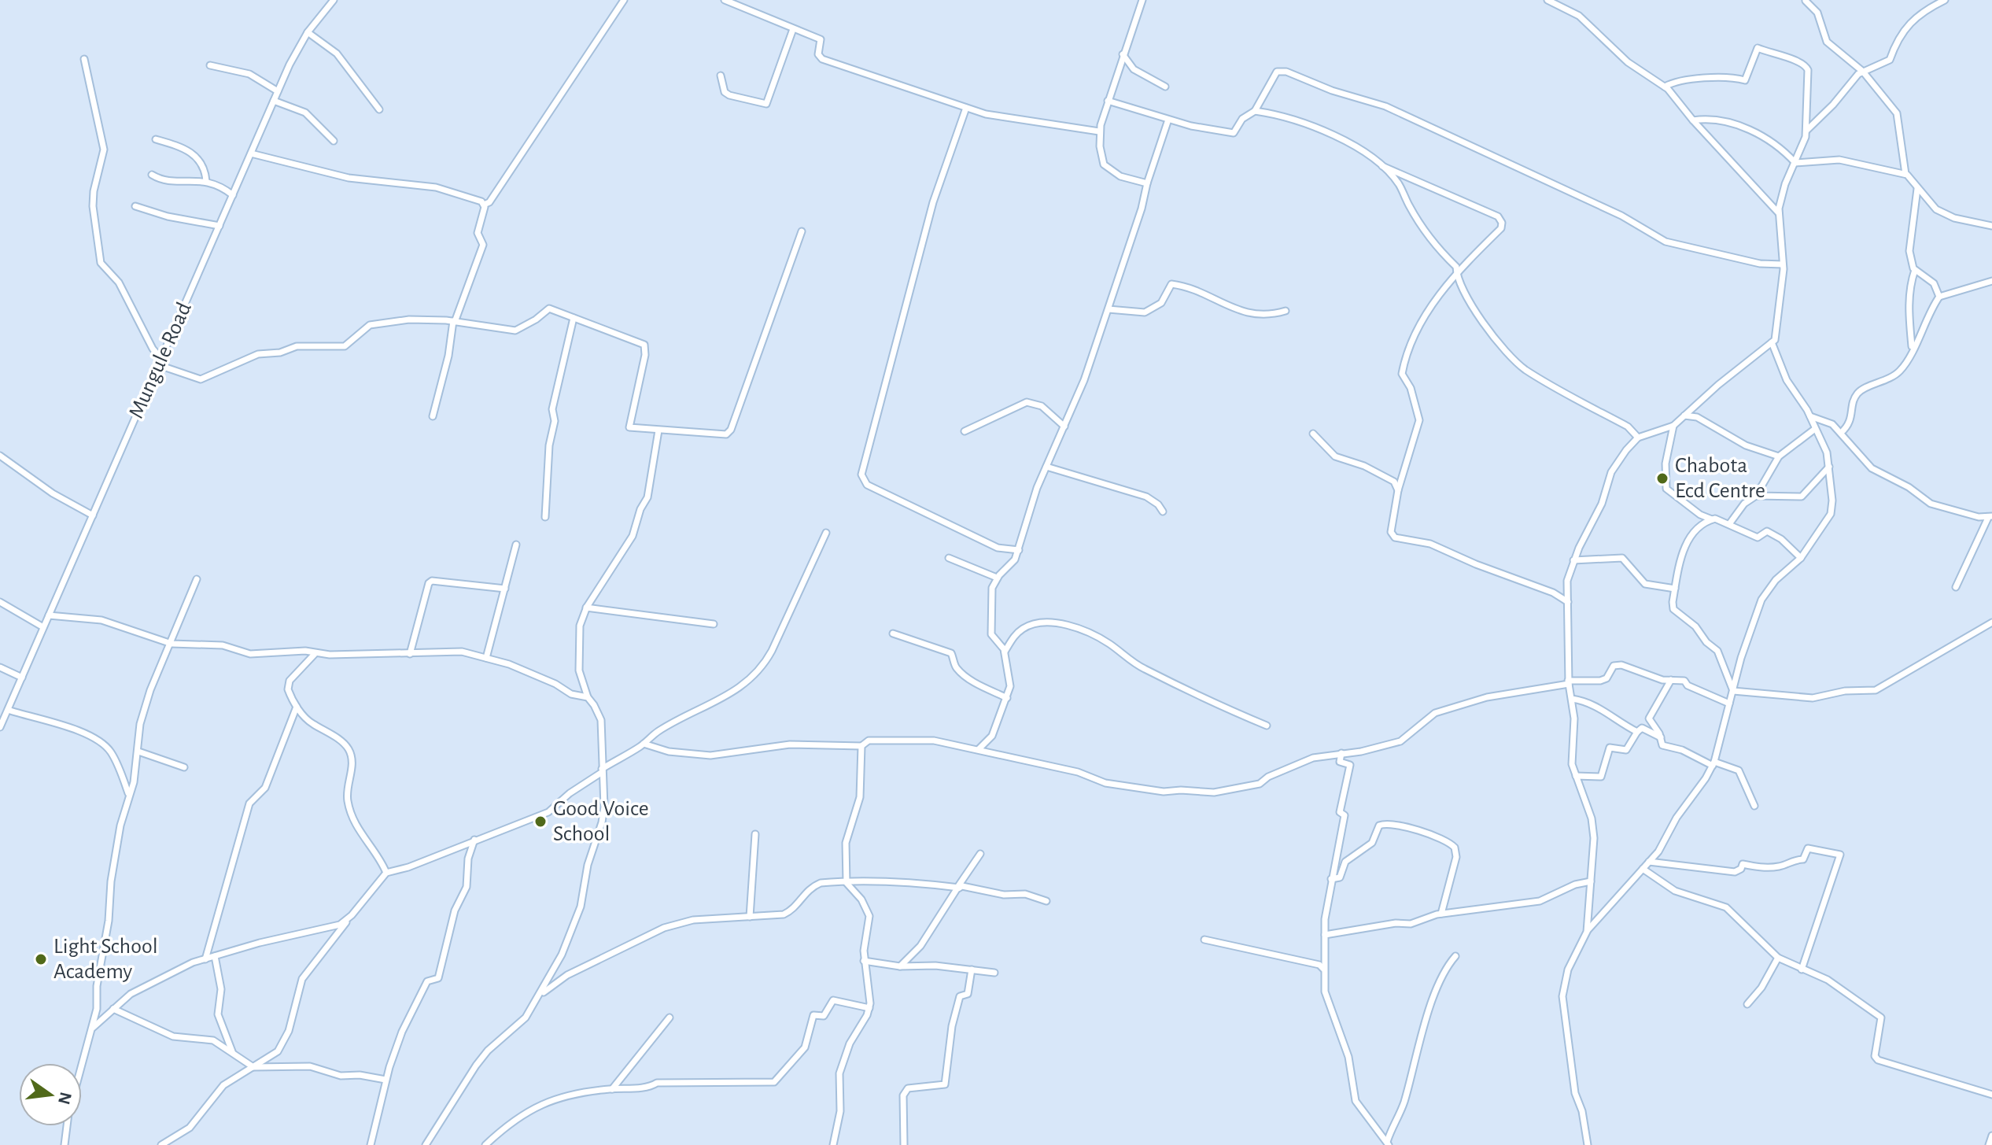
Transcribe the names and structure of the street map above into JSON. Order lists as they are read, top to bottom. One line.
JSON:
{"streets":{"street":["Mungule Road"]},"places":["Chabota Ecd Centre","Good Voice School","Light School Academy"],"north":"right"}
